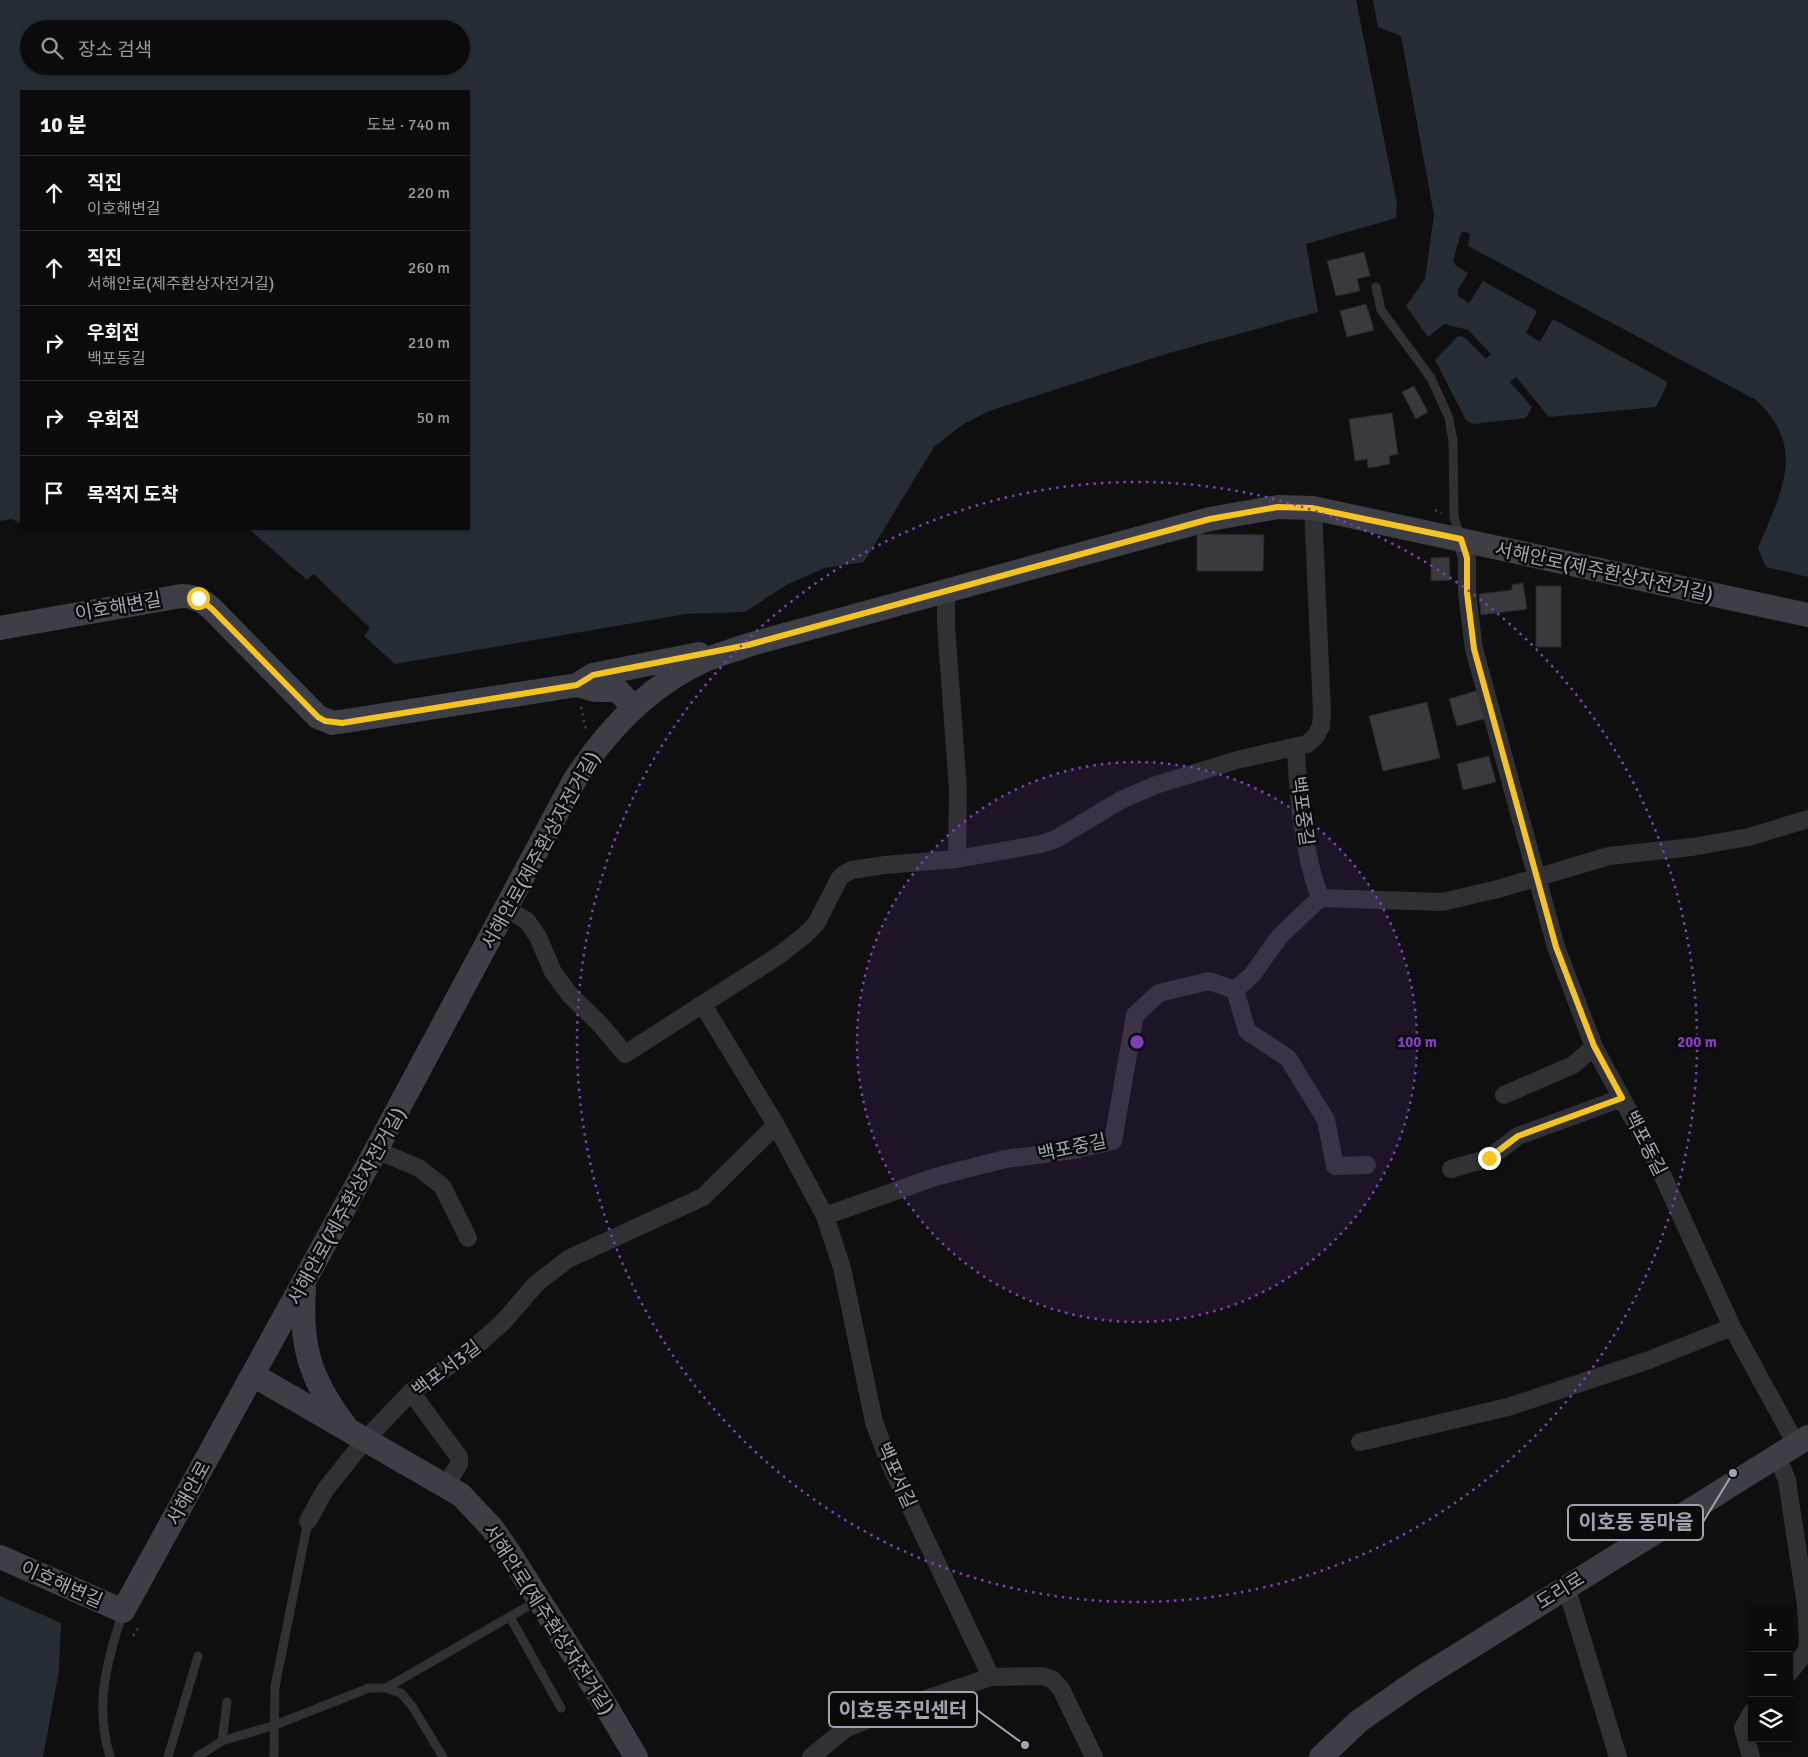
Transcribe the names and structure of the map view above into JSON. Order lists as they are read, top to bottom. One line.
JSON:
{"streets":{"street":["서해안로(제주환상자전거길)","이호해변길","백포중길","백포동길","백포서3길","백포서길","서해안로","도리로"]},"crossings":[["서해안로(제주환상자전거길)","이호해변길"],["서해안로(제주환상자전거길)","백포동길"],["서해안로(제주환상자전거길)","백포서3길"],["서해안로(제주환상자전거길)","서해안로"],["이호해변길","서해안로"],["백포중길","백포서길"],["백포동길","도리로"],["백포서3길","백포서길"]],"places":["이호동 동마을","이호동주민센터"],"page":{"search":"장소 검색","heading":["10 분","도보 · 740 m"],"list":[["직진","이호해변길","220 m"],["직진","서해안로(제주환상자전거길)","260 m"],["우회전","백포동길","210 m"],["우회전","50 m"],"목적지 도착"],"map_buttons":["+","−"]},"rings":["100 m","200 m"]}
